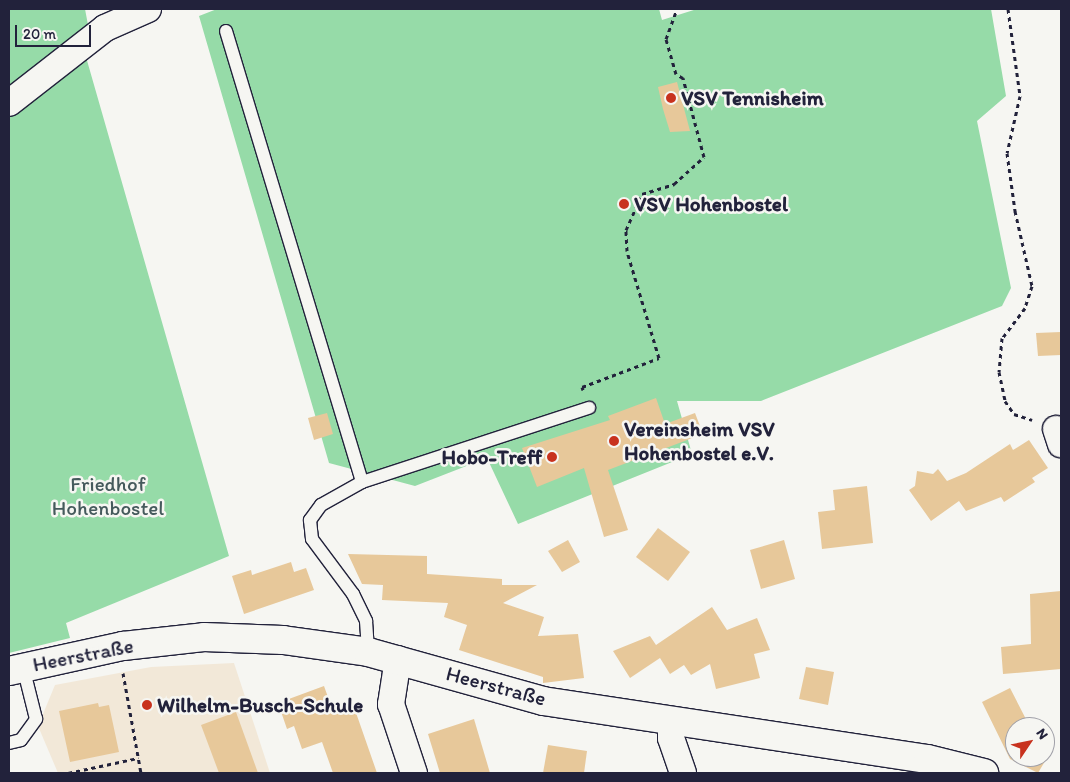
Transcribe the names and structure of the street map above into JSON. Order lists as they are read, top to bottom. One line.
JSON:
{"streets":{"street":["Heerstraße"]},"parks":["Friedhof Hohenbostel"],"places":["VSV Tennisheim","VSV Hohenbostel","Vereinsheim VSV Hohenbostel e.V.","Hobo-Treff","Wilhelm-Busch-Schule"],"scale_bar":"20 m","north":"top right"}
